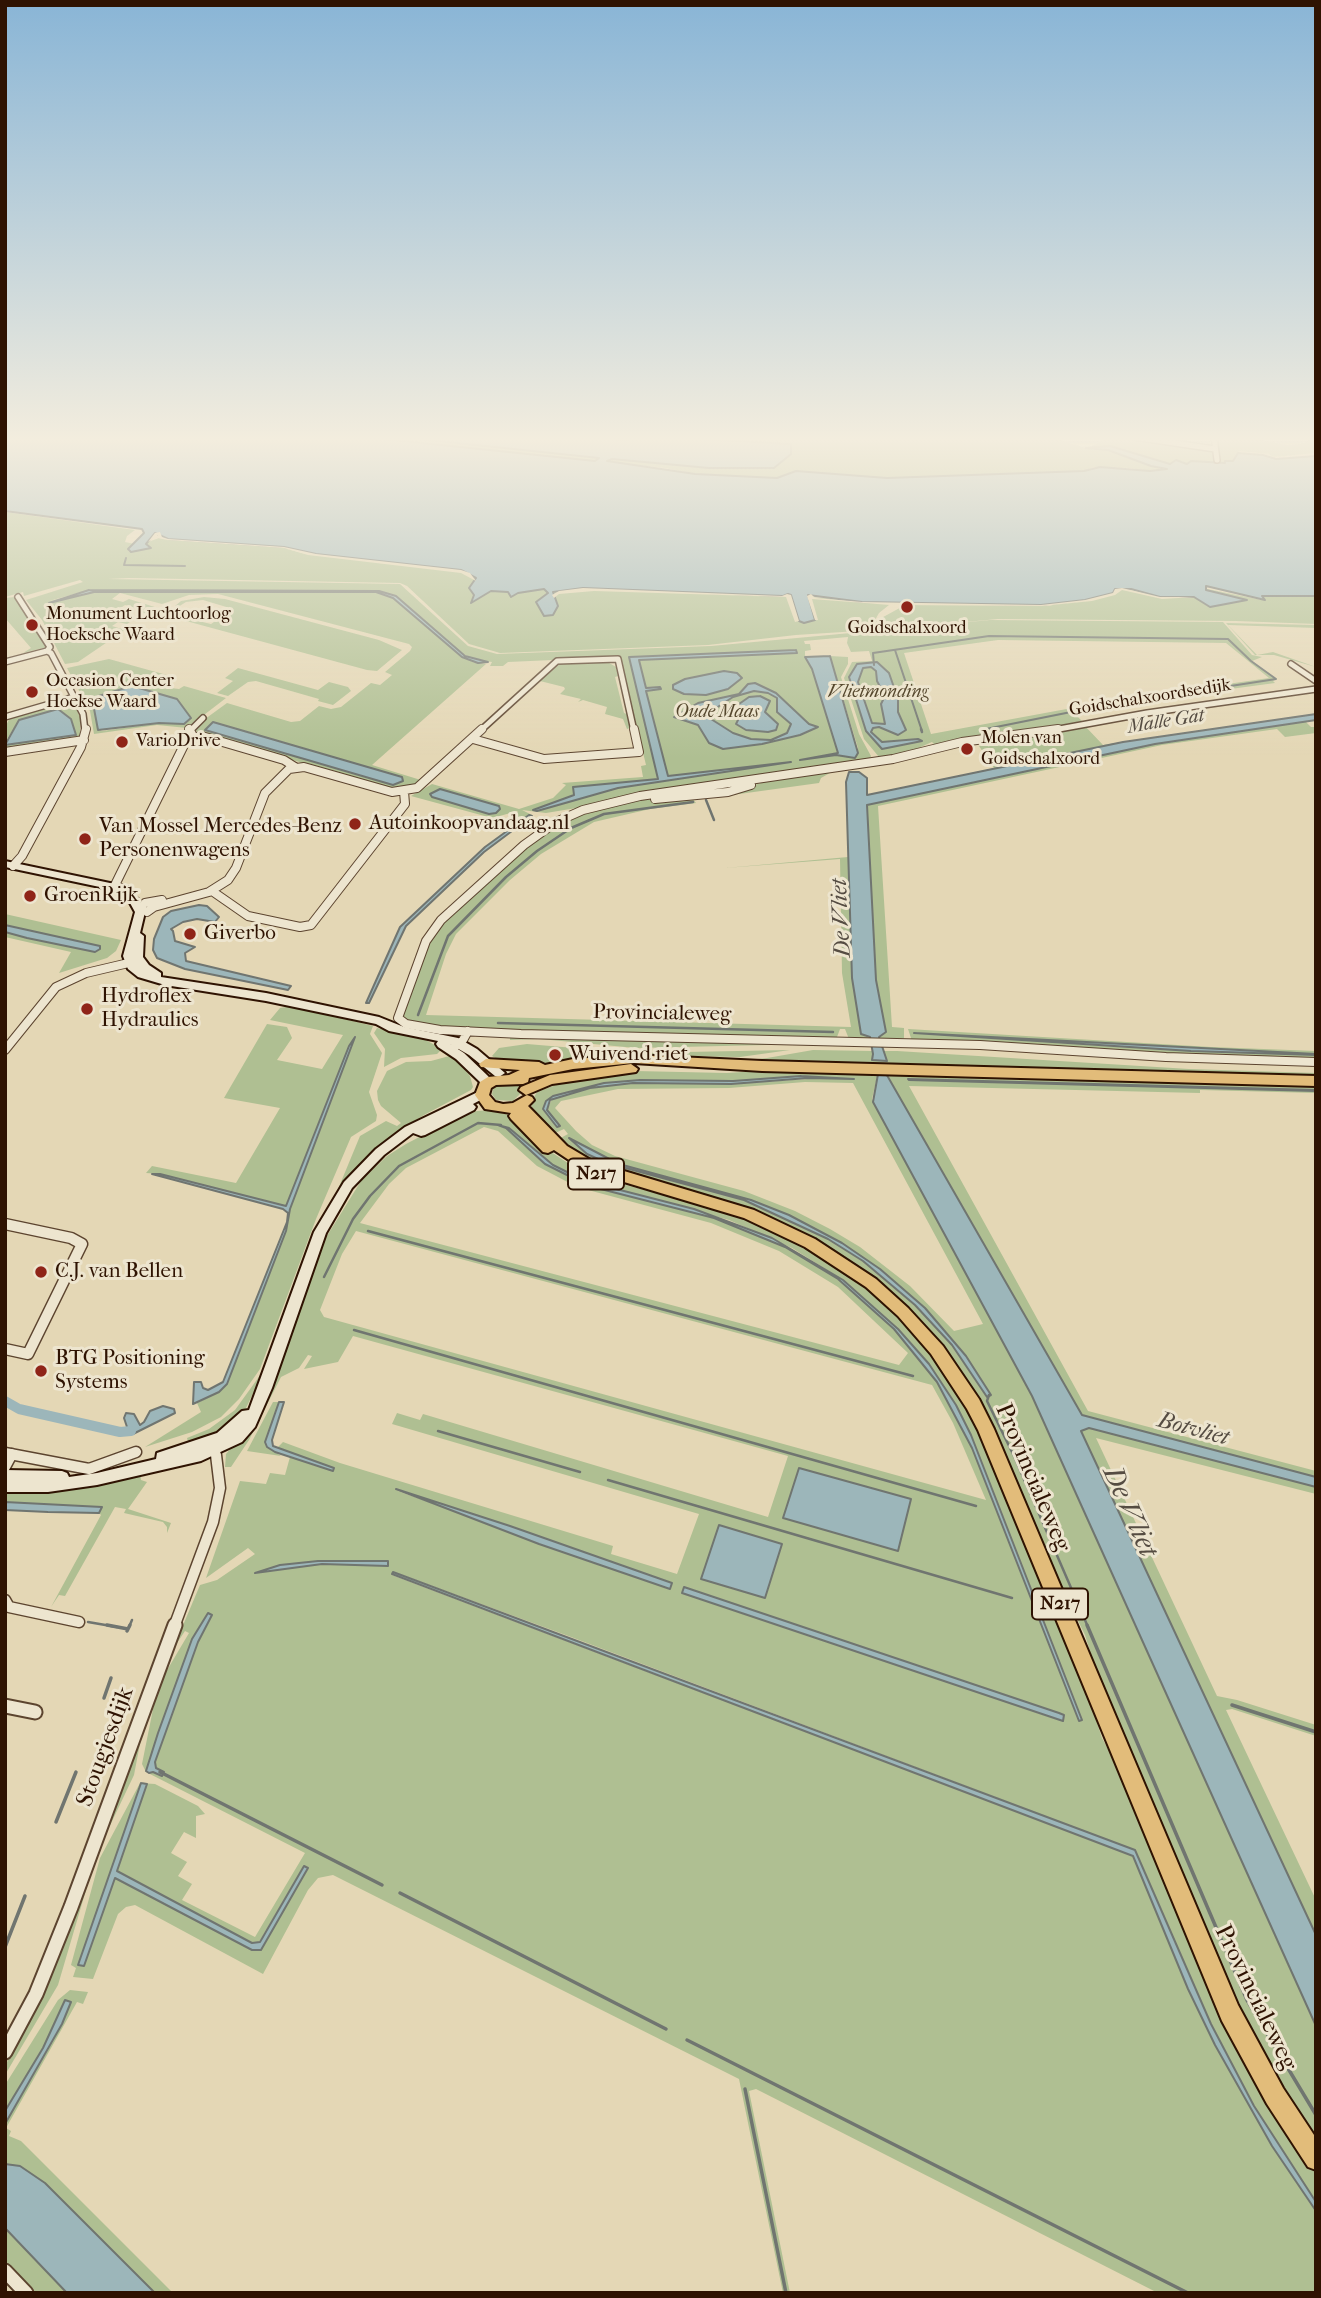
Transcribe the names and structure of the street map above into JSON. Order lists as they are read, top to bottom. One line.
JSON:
{"streets":{"main road":["Provincialeweg","N217"],"street":["Goidschalxoordsedijk","Stougjesdijk"]},"crossings":[["Goidschalxoordsedijk","Provincialeweg"]],"water":["Malle Gat","De Vliet","Botvliet"],"parks":["Vlietmonding","Oude Maas"],"places":["Goidschalxoord","Monument Luchtoorlog Hoeksche Waard","Occasion Center Hoekse Waard","VarioDrive","Molen van Goidschalxoord","Autoinkoopvandaag.nl","Van Mossel Mercedes-Benz Personenwagens","GroenRijk","Giverbo","Hydroflex Hydraulics","Wuivend riet","C.J. van Bellen","BTG Positioning Systems"]}
